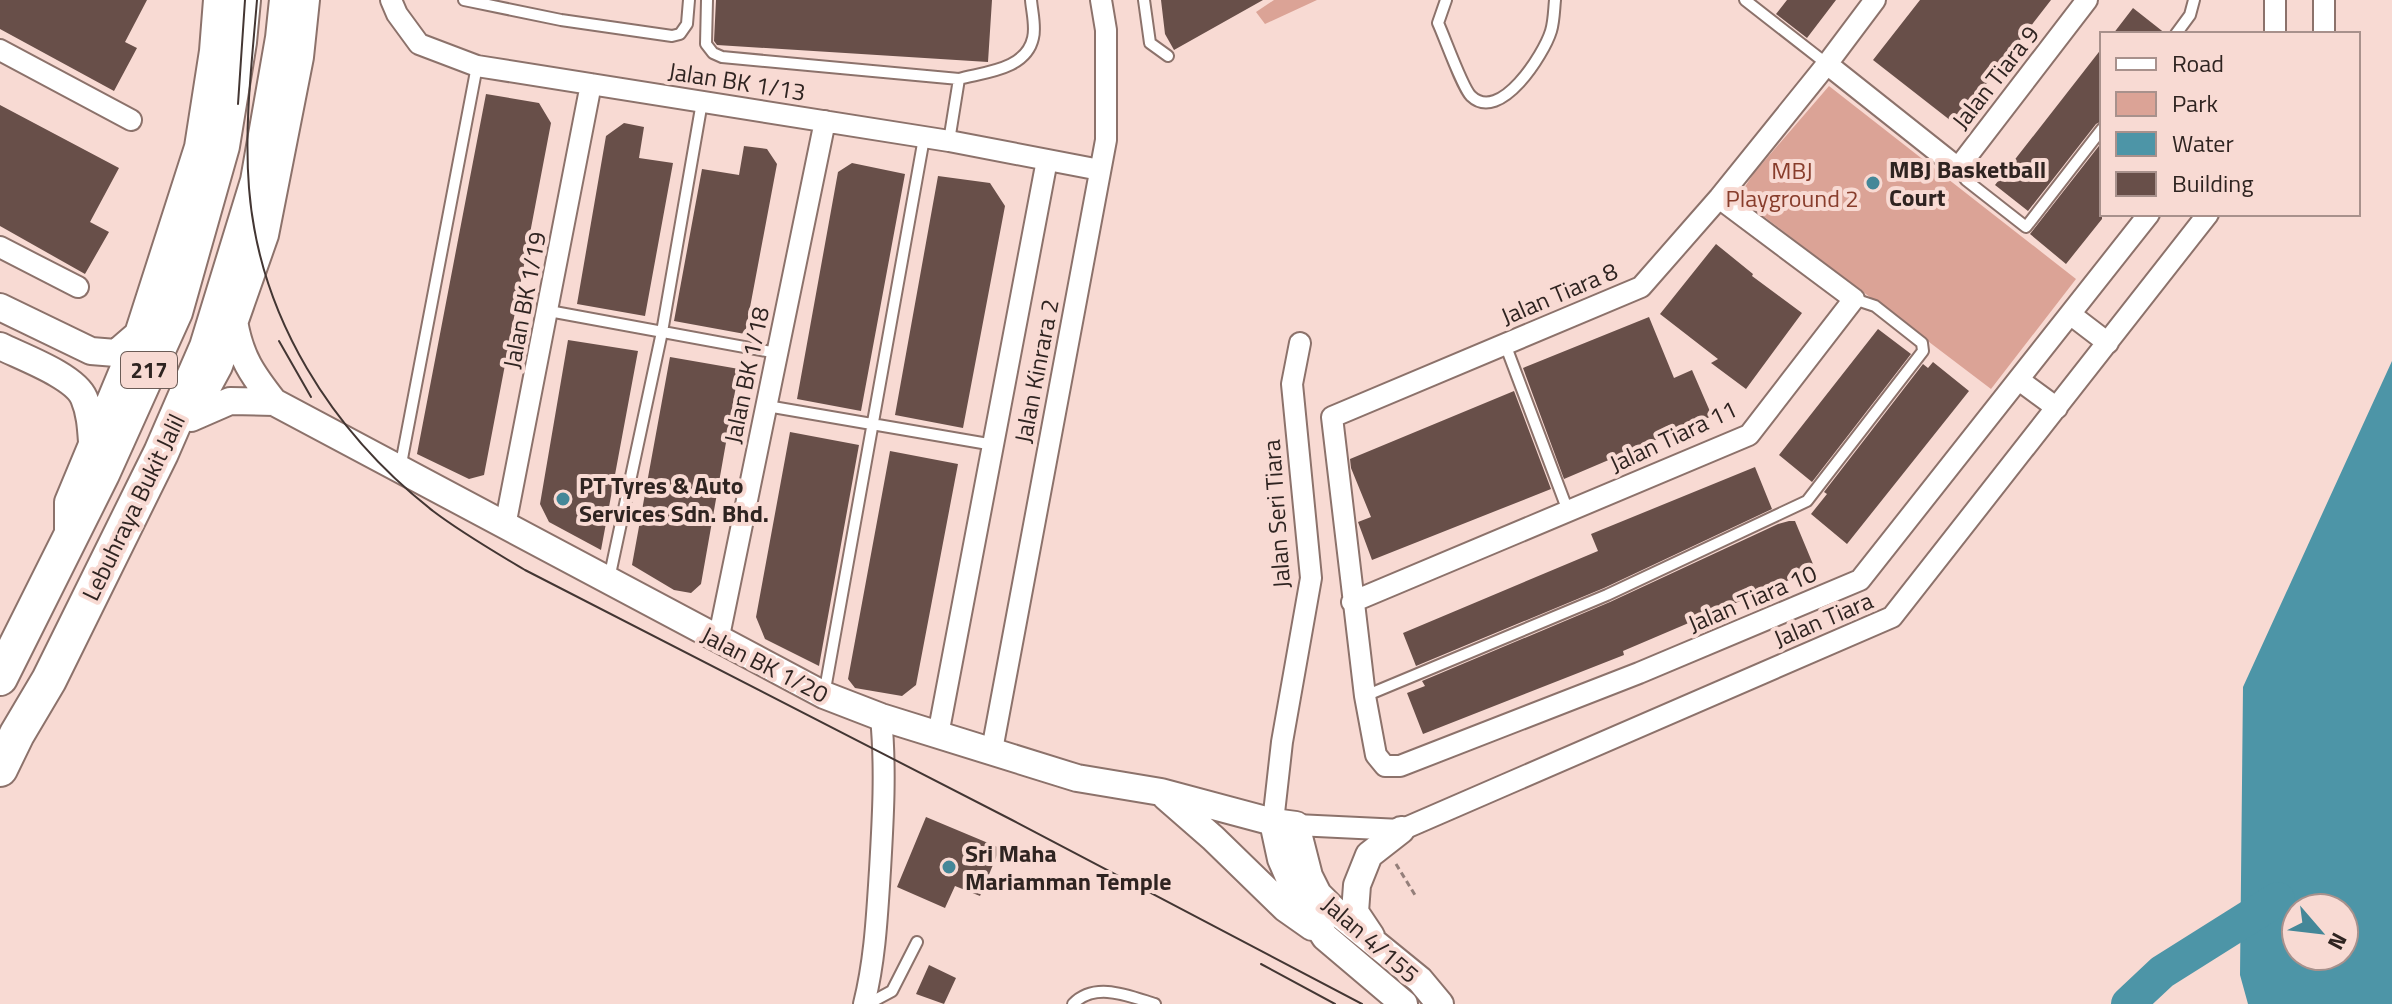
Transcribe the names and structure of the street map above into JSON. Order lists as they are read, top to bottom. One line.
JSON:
{"streets":{"highway":["217","Lebuhraya Bukit Jalil"],"street":["Jalan Tiara 9","Jalan BK 1/13","Jalan Tiara 8","Jalan BK 1/19","Jalan Kinrara 2","Jalan BK 1/18","Jalan Tiara 11","Jalan Seri Tiara","Jalan Tiara 10","Jalan Tiara","Jalan BK 1/20","Jalan 4/155"]},"crossings":[["Jalan Tiara 9","Jalan Tiara 8"],["Jalan BK 1/13","Jalan BK 1/19"],["Jalan BK 1/13","Jalan Kinrara 2"],["Jalan BK 1/13","Jalan BK 1/18"],["Jalan Tiara 8","Jalan Tiara 10"],["Jalan BK 1/19","Jalan BK 1/20"],["Jalan Kinrara 2","Jalan BK 1/20"],["Jalan BK 1/18","Jalan BK 1/20"],["Jalan Tiara 11","Jalan Tiara 10"],["Jalan Seri Tiara","Jalan Tiara"],["Jalan Seri Tiara","Jalan BK 1/20"],["Jalan Seri Tiara","Jalan 4/155"],["Jalan Tiara","Jalan BK 1/20"],["Jalan Tiara","Jalan 4/155"],["Jalan BK 1/20","Jalan 4/155"]],"parks":["MBJ Playground 2"],"places":["MBJ Basketball Court","PT Tyres & Auto Services Sdn. Bhd.","Sri Maha Mariamman Temple"],"legend":["Road","Park","Water","Building"],"north":"bottom right"}
